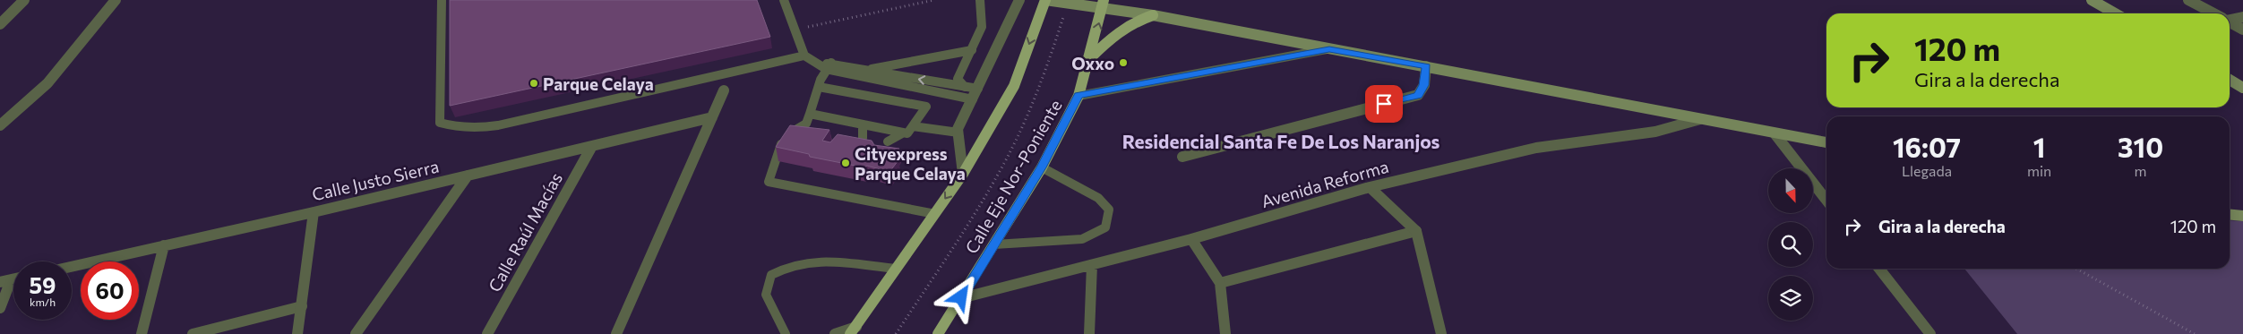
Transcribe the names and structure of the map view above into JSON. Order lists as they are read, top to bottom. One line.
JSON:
{"streets":{"main road":["Calle Eje Nor-Poniente"],"street":["Calle Justo Sierra","Avenida Reforma","Calle Raúl Macías"]},"crossings":[["Calle Eje Nor-Poniente","Avenida Reforma"],["Calle Justo Sierra","Calle Raúl Macías"]],"districts":["Residencial Santa Fe De Los Naranjos"],"places":["Oxxo","Parque Celaya","Cityexpress Parque Celaya"],"north":"bottom","page":{"turn":["120 m","Gira a la derecha"],"eta":["16:07","Llegada","1","min","310","m"],"list":[{"name":"Gira a la derecha","value":"120 m"}],"speed":"59 km/h","limit":"60"}}
